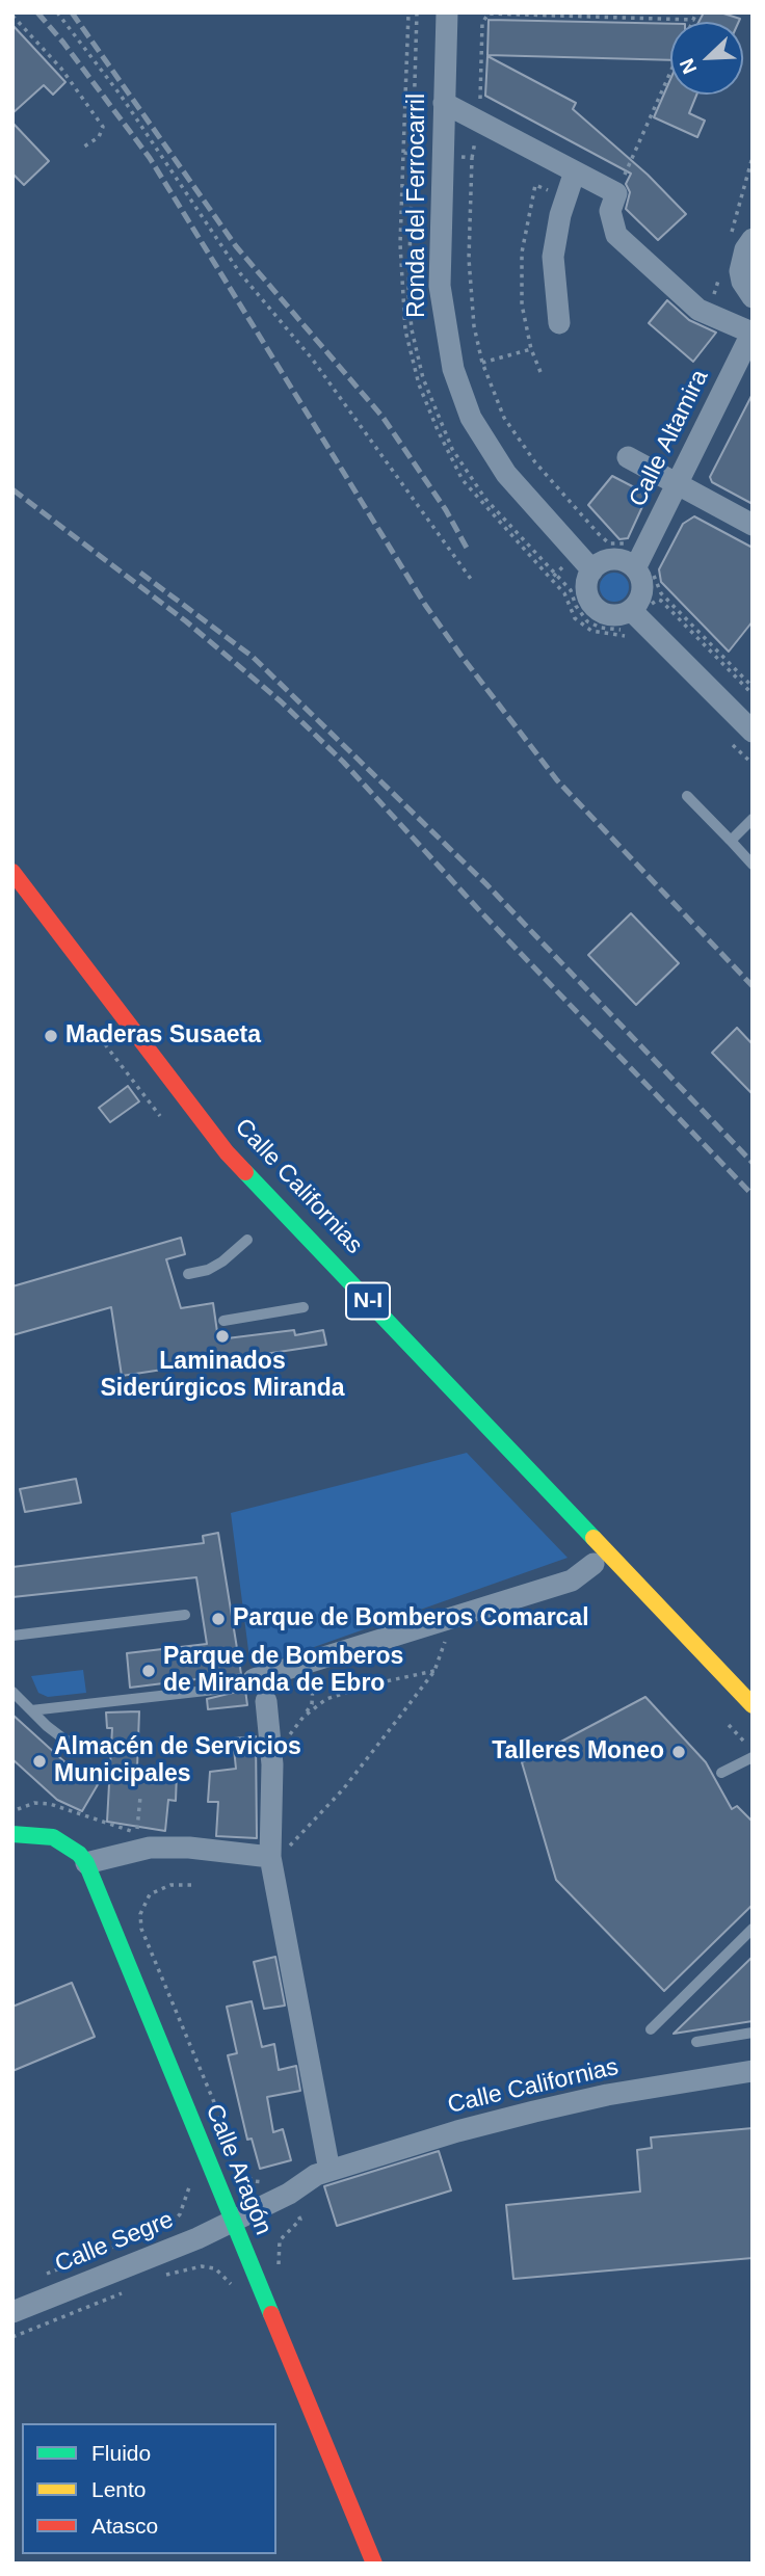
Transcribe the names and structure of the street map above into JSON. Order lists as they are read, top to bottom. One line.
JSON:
{"streets":{"main road":["Calle Californias","N-I","Calle Aragón"],"street":["Ronda del Ferrocarril","Calle Altamira","Calle Segre"]},"crossings":[["Calle Californias","Calle Aragón"],["Calle Californias","Calle Segre"],["Calle Aragón","Calle Segre"]],"places":["Maderas Susaeta","Laminados Siderúrgicos Miranda","Parque de Bomberos Comarcal","Parque de Bomberos de Miranda de Ebro","Talleres Moneo","Almacén de Servicios Municipales"],"legend":["Fluido","Lento","Atasco"],"north":"bottom left"}
